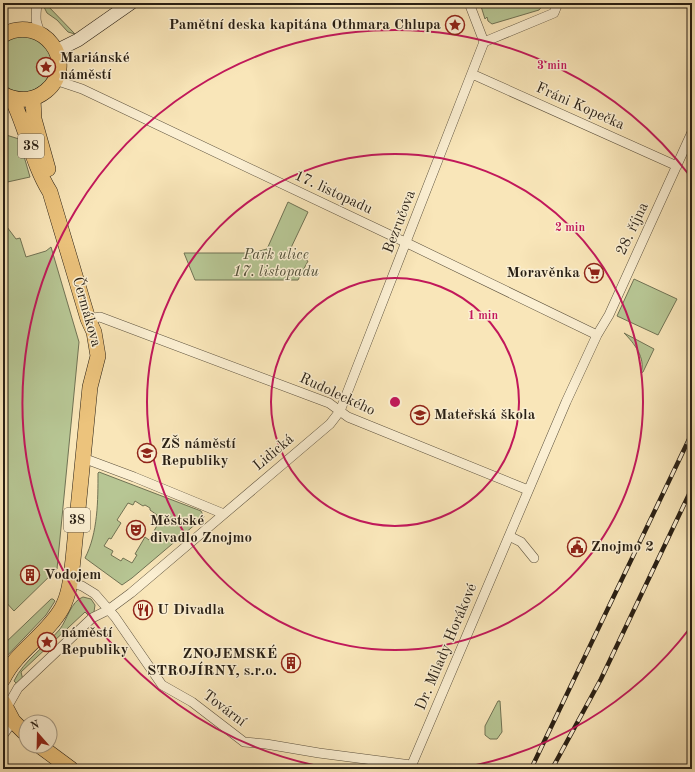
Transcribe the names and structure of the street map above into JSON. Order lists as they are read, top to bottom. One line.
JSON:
{"streets":{"main road":["38","Čermákova"],"street":["Fráni Kopečka","17. listopadu","Bezručova","28. října","Rudoleckého","Lidická","Dr. Milady Horákové","Tovární"]},"crossings":[["Fráni Kopečka","Bezručova"],["Fráni Kopečka","28. října"],["38","Čermákova"],["38","Rudoleckého"],["17. listopadu","Bezručova"],["17. listopadu","28. října"],["17. listopadu","Dr. Milady Horákové"],["Bezručova","Rudoleckého"],["Bezručova","Lidická"],["28. října","Dr. Milady Horákové"],["Čermákova","Rudoleckého"],["Rudoleckého","Lidická"],["Rudoleckého","Dr. Milady Horákové"],["Dr. Milady Horákové","Tovární"]],"parks":["Park ulice 17. listopadu"],"places":{"place":["Pamětní deska kapitána Othmara Chlupa","Mariánské náměstí","náměstí Republiky"],"supermarket":["Moravěnka"],"school or university":["Mateřská škola","ZŠ náměstí Republiky"],"theatre":["Městské divadlo Znojmo"],"public building":["Znojmo 2"],"building":["Vodojem","ZNOJEMSKÉ STROJÍRNY, s.r.o."],"restaurant":["U Divadla"]},"north":"top","rings":["3 min","2 min","1 min"]}
